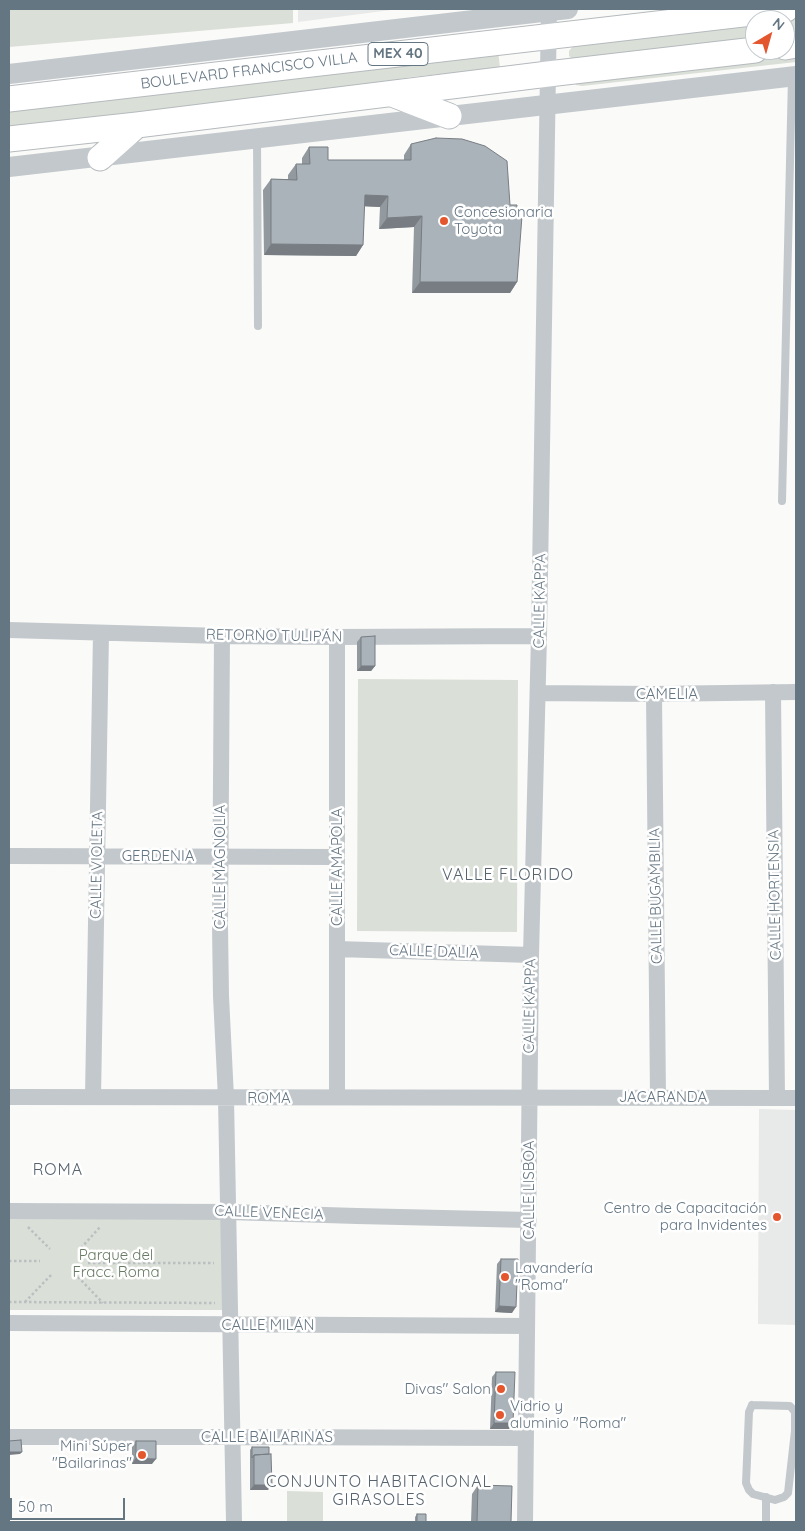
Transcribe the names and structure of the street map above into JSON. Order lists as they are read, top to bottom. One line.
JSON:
{"streets":{"main road":["MEX 40","BOULEVARD FRANCISCO VILLA"],"street":["CALLE KAPPA","RETORNO TULIPÁN","CAMELIA","GERDENIA","CALLE VIOLETA","CALLE MAGNOLIA","CALLE AMAPOLA","CALLE HORTENSIA","CALLE BUGAMBILIA","CALLE DALIA","JACARANDA","ROMA","CALLE LISBOA","CALLE VENECIA","CALLE MILÁN","CALLE BAILARINAS"]},"crossings":[["BOULEVARD FRANCISCO VILLA","CALLE KAPPA"],["CALLE KAPPA","RETORNO TULIPÁN"],["CALLE KAPPA","CAMELIA"],["CALLE KAPPA","CALLE DALIA"],["CALLE KAPPA","JACARANDA"],["CALLE KAPPA","ROMA"],["CALLE KAPPA","CALLE LISBOA"],["RETORNO TULIPÁN","CALLE VIOLETA"],["RETORNO TULIPÁN","CALLE MAGNOLIA"],["RETORNO TULIPÁN","CALLE AMAPOLA"],["CAMELIA","CALLE HORTENSIA"],["CAMELIA","CALLE BUGAMBILIA"],["GERDENIA","CALLE VIOLETA"],["GERDENIA","CALLE MAGNOLIA"],["GERDENIA","CALLE AMAPOLA"],["CALLE VIOLETA","ROMA"],["CALLE MAGNOLIA","ROMA"],["CALLE MAGNOLIA","CALLE VENECIA"],["CALLE MAGNOLIA","CALLE MILÁN"],["CALLE MAGNOLIA","CALLE BAILARINAS"],["CALLE AMAPOLA","CALLE DALIA"],["CALLE AMAPOLA","ROMA"],["CALLE HORTENSIA","JACARANDA"],["CALLE BUGAMBILIA","JACARANDA"],["JACARANDA","ROMA"],["JACARANDA","CALLE LISBOA"],["ROMA","CALLE LISBOA"],["CALLE LISBOA","CALLE VENECIA"],["CALLE LISBOA","CALLE MILÁN"],["CALLE LISBOA","CALLE BAILARINAS"]],"districts":["VALLE FLORIDO","ROMA","CONJUNTO HABITACIONAL GIRASOLES"],"parks":["Parque del Fracc. Roma"],"places":["Concesionaria Toyota","Centro de Capacitación para Invidentes","Lavandería \"Roma\"","Divas'' Salon","Vidrio y aluminio \"Roma\"","Mini Súper \"Bailarinas\""],"scale_bar":"50 m","north":"top right"}
